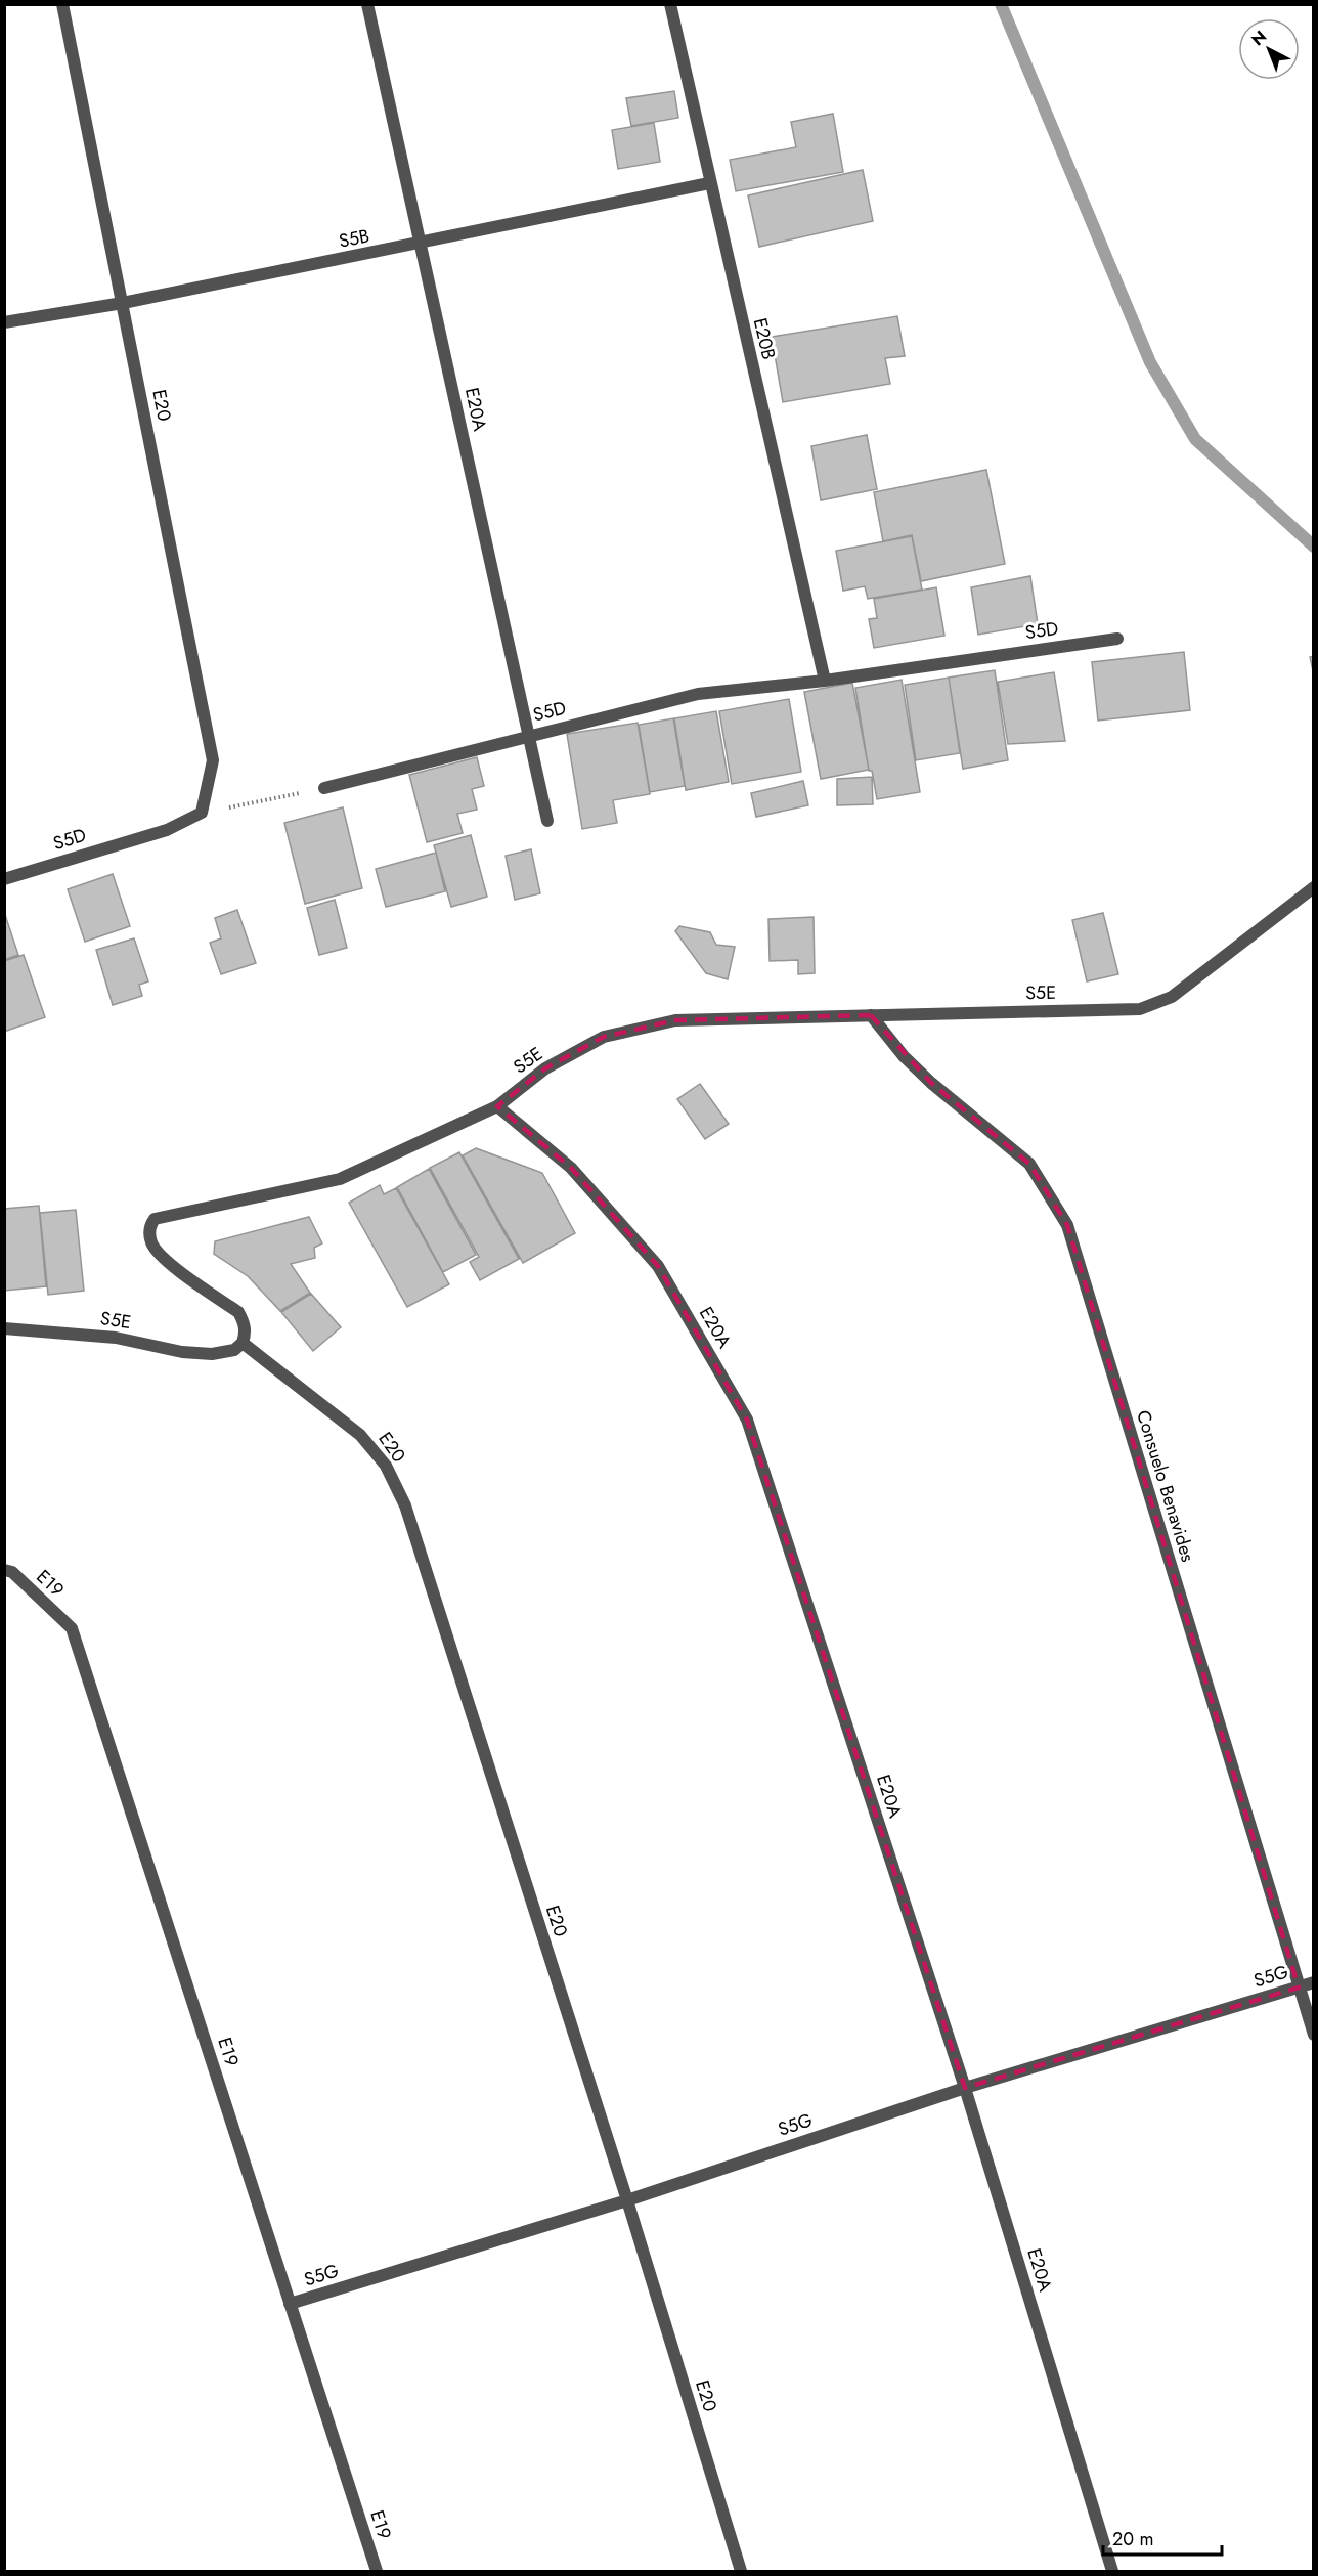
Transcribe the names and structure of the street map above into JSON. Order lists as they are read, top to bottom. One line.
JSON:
{"streets":{"street":["S5B","E20B","E20","E20A","S5D","S5E","Consuelo Benavides","E19","S5G"]},"crossings":[["S5B","E20B"],["S5B","E20"],["S5B","E20A"],["E20B","S5D"],["E20","S5D"],["E20","S5E"],["E20","S5G"],["E20A","S5D"],["E20A","S5E"],["E20A","S5G"],["S5E","Consuelo Benavides"],["Consuelo Benavides","S5G"],["E19","S5G"]],"scale_bar":"20 m","north":"top left"}
